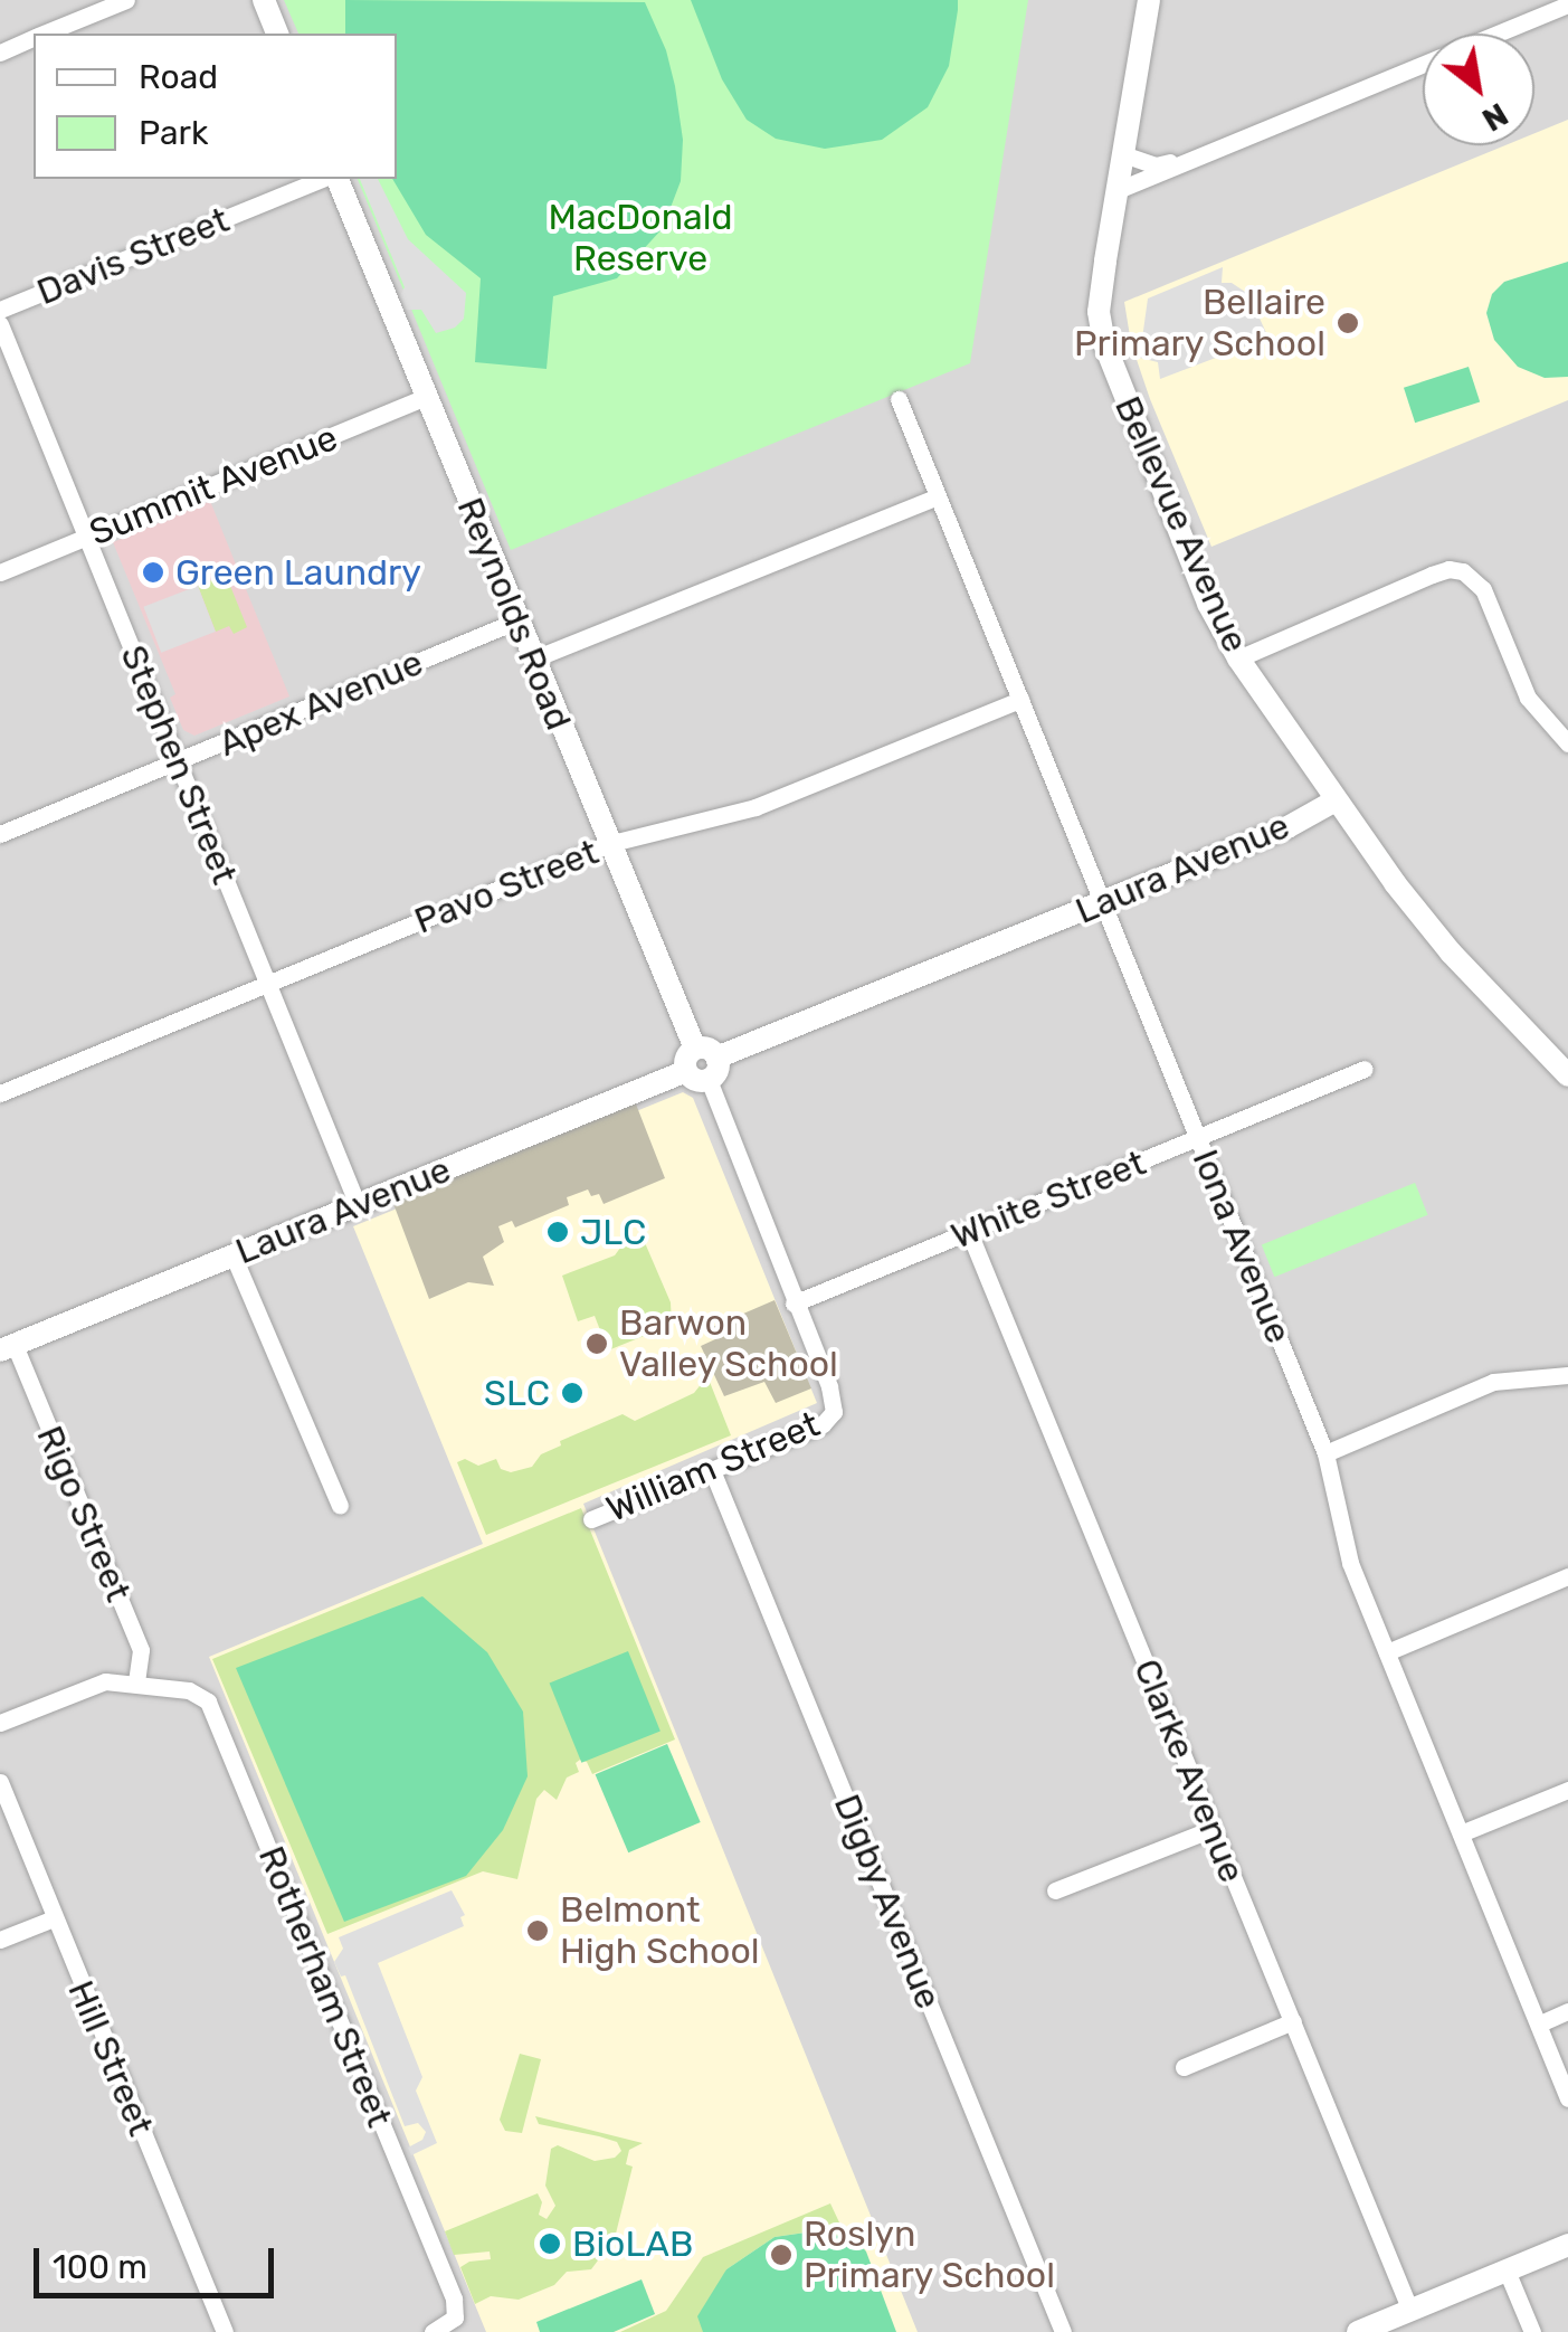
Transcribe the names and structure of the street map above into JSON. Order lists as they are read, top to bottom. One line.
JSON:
{"streets":{"street":["Davis Street","Summit Avenue","Bellevue Avenue","Reynolds Road","Apex Avenue","Stephen Street","Laura Avenue","Pavo Street","White Street","Iona Avenue","William Street","Rigo Street","Clarke Avenue","Digby Avenue","Rotherham Street","Hill Street"]},"crossings":[["Summit Avenue","Reynolds Road"],["Summit Avenue","Stephen Street"],["Bellevue Avenue","Laura Avenue"],["Reynolds Road","Apex Avenue"],["Reynolds Road","Laura Avenue"],["Reynolds Road","Pavo Street"],["Reynolds Road","White Street"],["Reynolds Road","William Street"],["Apex Avenue","Stephen Street"],["Stephen Street","Laura Avenue"],["Stephen Street","Pavo Street"],["Laura Avenue","Iona Avenue"],["Laura Avenue","Rigo Street"],["Pavo Street","Iona Avenue"],["White Street","Iona Avenue"],["White Street","Clarke Avenue"],["William Street","Digby Avenue"],["Rigo Street","Rotherham Street"]],"parks":["MacDonald Reserve"],"places":["Bellaire Primary School","Green Laundry","JLC","Barwon Valley School","SLC","Belmont High School","BioLAB","Roslyn Primary School"],"legend":["Road","Park"],"scale_bar":"100 m","north":"bottom right"}
